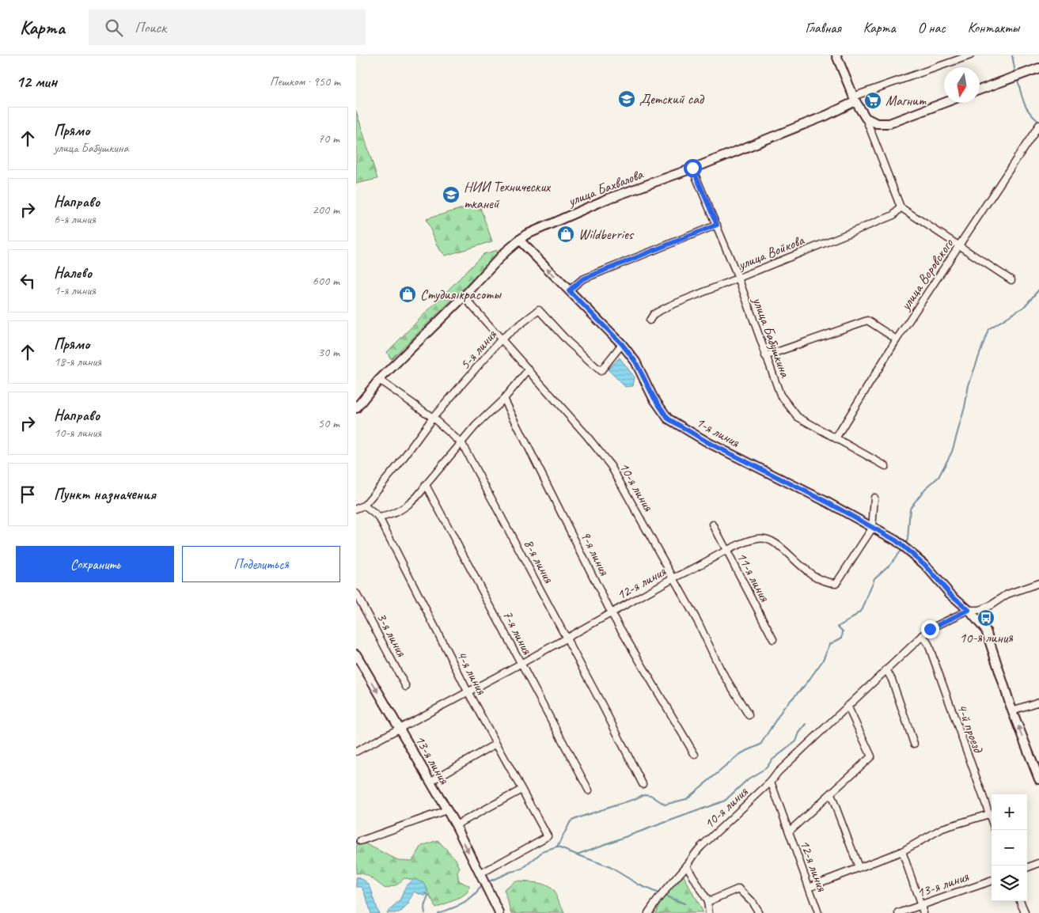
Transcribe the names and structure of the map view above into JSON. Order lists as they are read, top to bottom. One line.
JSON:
{"streets":{"street":["улица Бахвалова","улица Войкова","улица Воровского","улица Бабушкина","5-я линия","1-я линия","10-я линия","9-я линия","8-я линия","11-я линия","12-я линия","7-я линия","3-я линия","4-я линия","4-й проезд","13-я линия"]},"crossings":[["улица Бахвалова","улица Бабушкина"],["улица Бахвалова","1-я линия"],["улица Бахвалова","10-я линия"],["улица Бахвалова","8-я линия"],["улица Войкова","улица Бабушкина"],["улица Воровского","улица Бабушкина"],["5-я линия","1-я линия"],["5-я линия","10-я линия"],["5-я линия","8-я линия"],["1-я линия","10-я линия"],["1-я линия","12-я линия"],["10-я линия","12-я линия"],["10-я линия","4-й проезд"],["9-я линия","12-я линия"],["8-я линия","12-я линия"],["11-я линия","12-я линия"],["12-я линия","7-я линия"],["12-я линия","4-я линия"],["12-я линия","13-я линия"],["4-я линия","13-я линия"]],"one_way":["13-я линия"],"places":{"school or university":["Детский сад","НИИ Технических тканей"],"supermarket":["Магнит"],"shop":["Wildberries","Студия красоты"],"bus stop":["10-я линия"]},"north":"bottom","page":{"header":"Карта","search":"Поиск","nav":["Главная","Карта","О нас","Контакты"],"heading":["12 мин","Пешком · 950 m"],"list":[["Прямо","улица Бабушкина","70 m"],["Направо","6-я линия","200 m"],["Налево","1-я линия","600 m"],["Прямо","18-я линия","30 m"],["Направо","10-я линия","50 m"],"Пункт назначения"],"buttons":["Сохранить","Поделиться"],"map_buttons":["+","−"]}}
